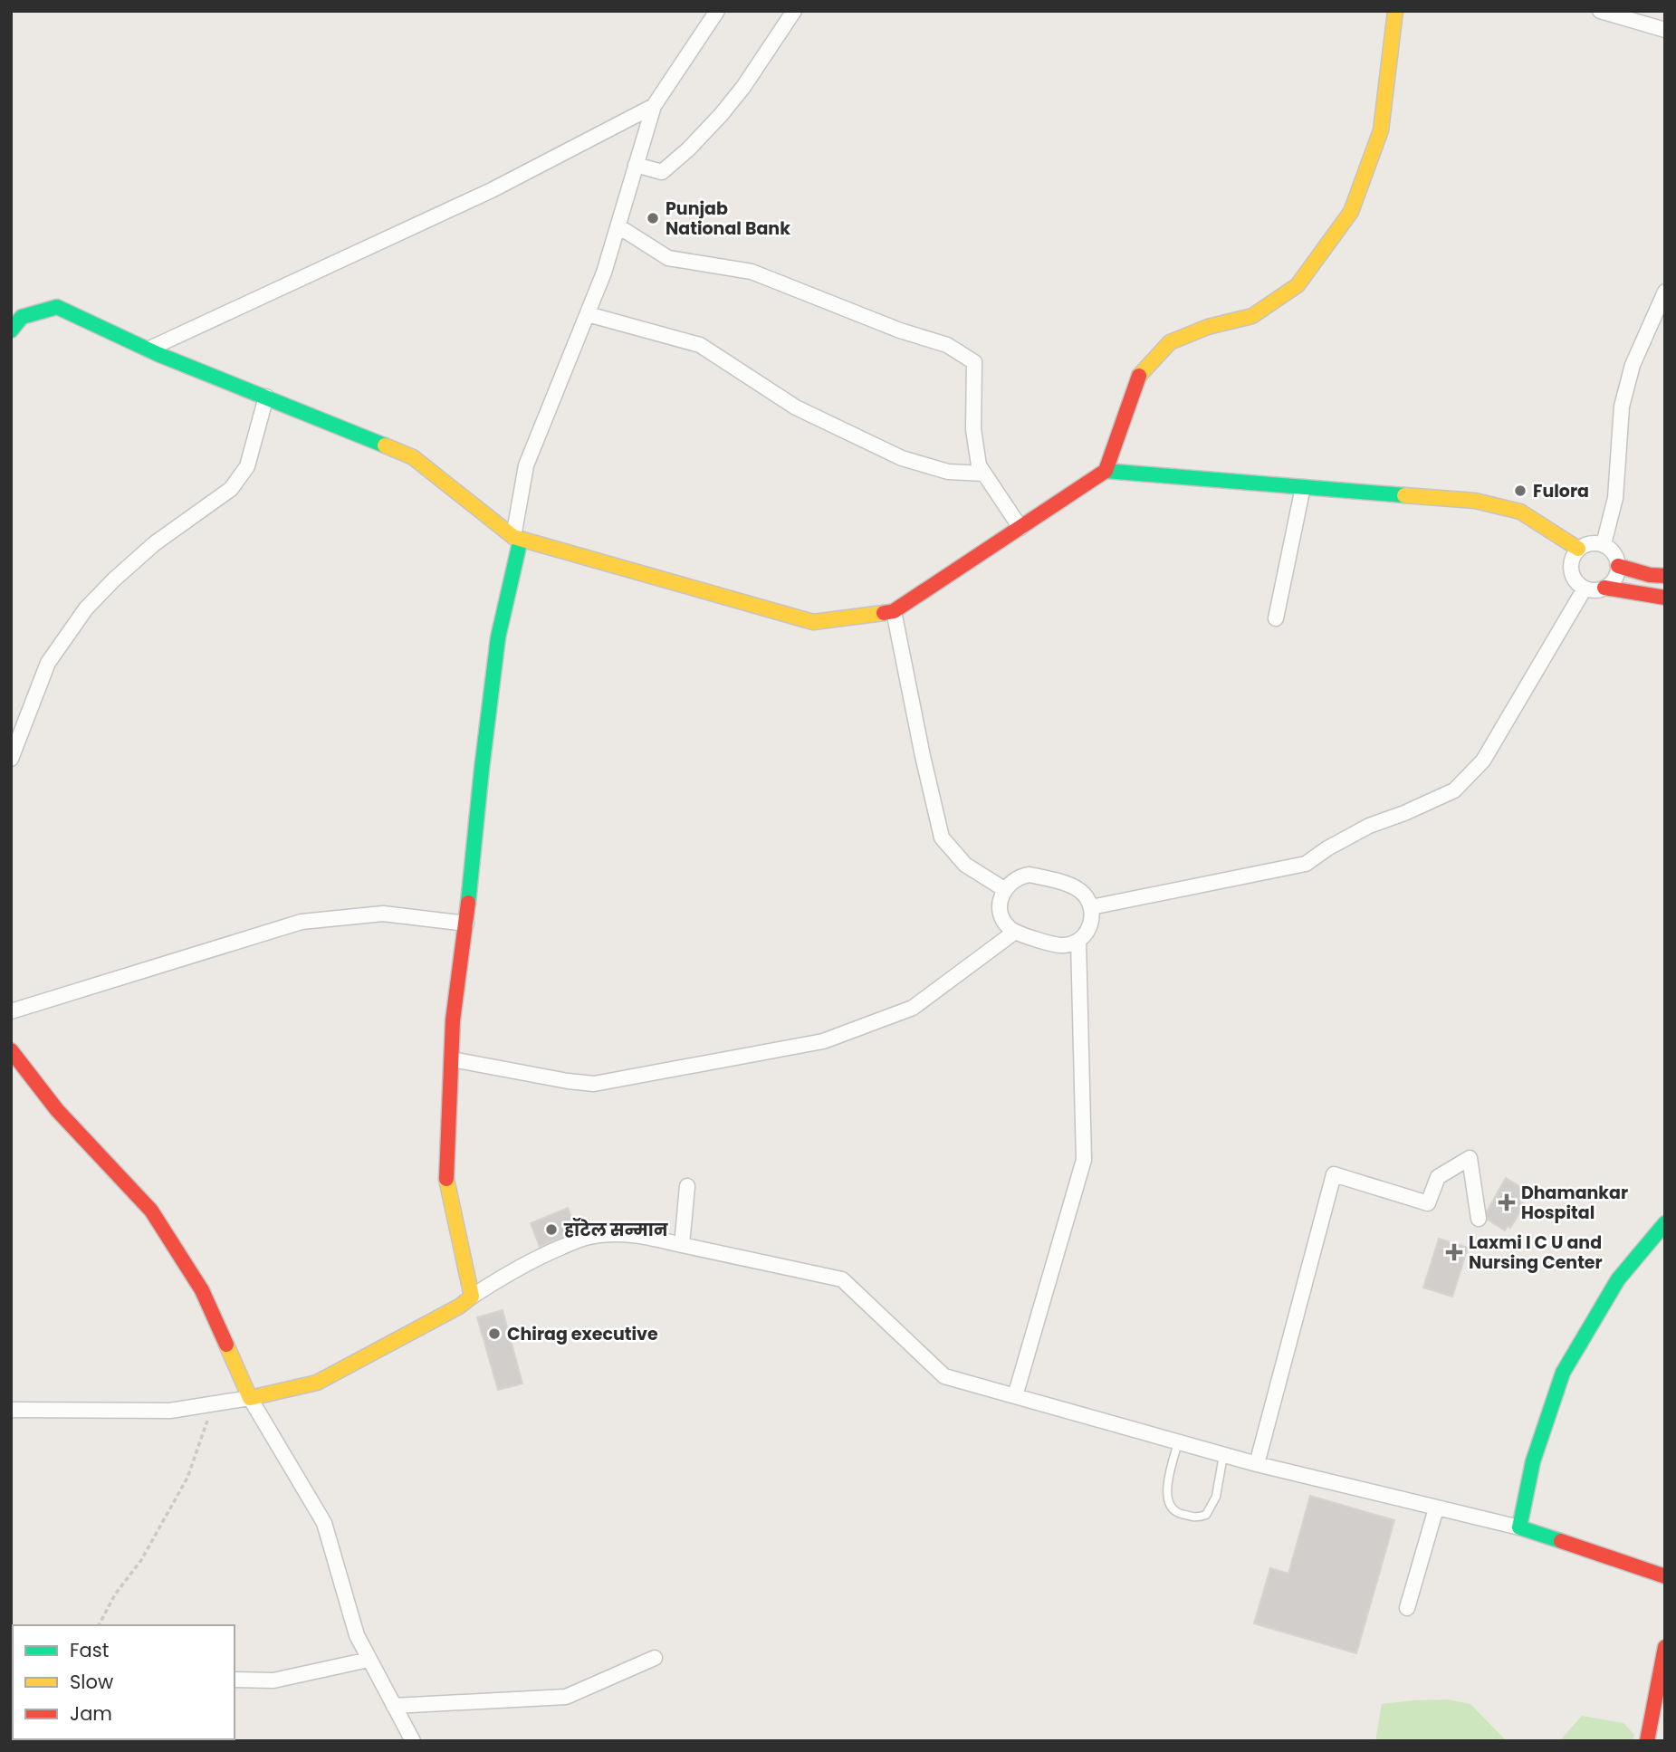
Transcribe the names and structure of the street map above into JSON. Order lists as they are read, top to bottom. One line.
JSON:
{"places":{"other":["Punjab National Bank","Fulora","हॉटेल सन्मान","Chirag executive"],"health":["Dhamankar Hospital","Laxmi I C U and Nursing Center"]},"legend":["Fast","Slow","Jam"]}
